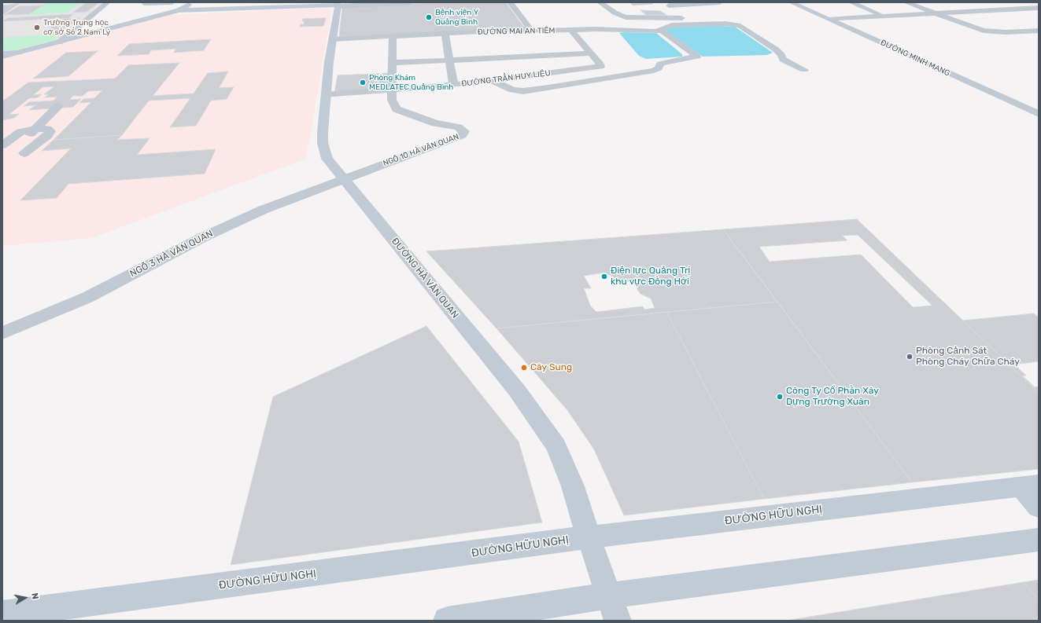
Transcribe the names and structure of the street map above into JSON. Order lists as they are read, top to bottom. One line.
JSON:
{"streets":{"main road":["ĐƯỜNG HÀ VĂN QUAN","ĐƯỜNG HỮU NGHỊ"],"street":["ĐƯỜNG MAI AN TIÊM","ĐƯỜNG MINH MẠNG","ĐƯỜNG TRẦN HUY LIỆU","NGÕ 10 HÀ VĂN QUAN","NGÕ 3 HÀ VĂN QUAN"]},"crossings":[["ĐƯỜNG MAI AN TIÊM","ĐƯỜNG TRẦN HUY LIỆU"],["ĐƯỜNG MAI AN TIÊM","ĐƯỜNG HÀ VĂN QUAN"],["ĐƯỜNG TRẦN HUY LIỆU","NGÕ 10 HÀ VĂN QUAN"],["ĐƯỜNG TRẦN HUY LIỆU","ĐƯỜNG HÀ VĂN QUAN"],["NGÕ 10 HÀ VĂN QUAN","NGÕ 3 HÀ VĂN QUAN"],["NGÕ 10 HÀ VĂN QUAN","ĐƯỜNG HÀ VĂN QUAN"],["NGÕ 3 HÀ VĂN QUAN","ĐƯỜNG HÀ VĂN QUAN"],["ĐƯỜNG HÀ VĂN QUAN","ĐƯỜNG HỮU NGHỊ"]],"places":["Bệnh viện Y Quảng Bình","Trường Trung học cơ sở Số 2 Nam Lý","Phòng Khám MEDLATEC Quảng Bình","Điện lực Quảng Trị khu vực Đồng Hới","Phòng Cảnh Sát Phòng Cháy Chữa Cháy","Cây Sung","Công Ty Cổ Phần Xây Dựng Trường Xuân"],"north":"right"}
